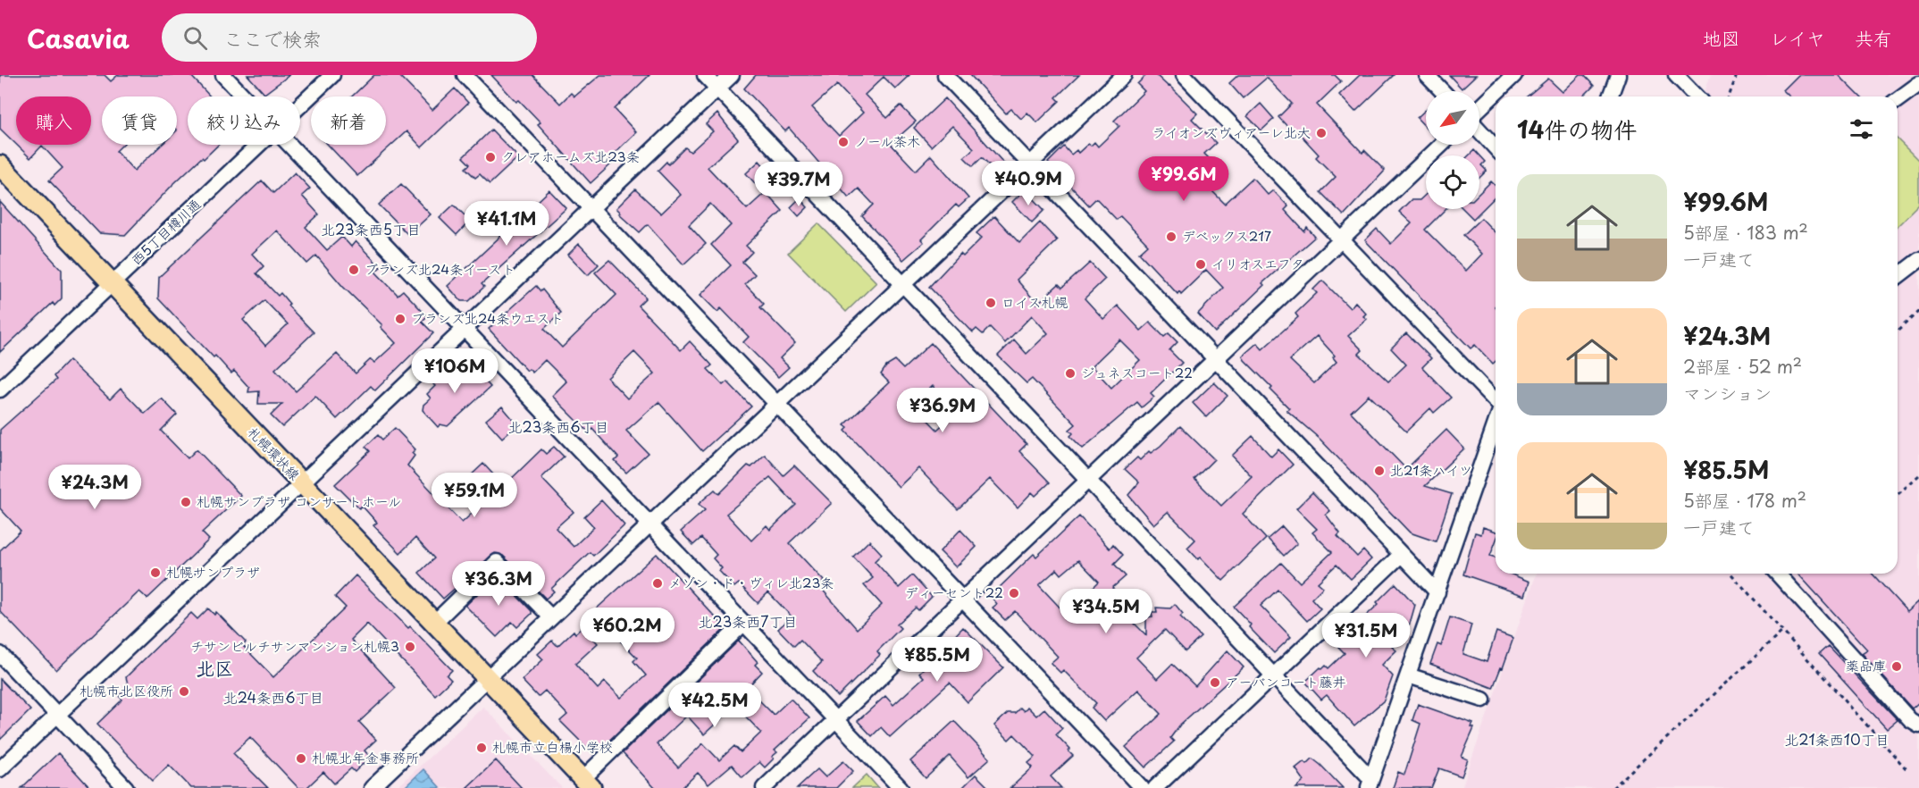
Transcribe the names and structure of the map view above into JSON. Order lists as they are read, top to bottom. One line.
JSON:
{"streets":{"main road":["札幌環状線"],"street":["西5丁目樽川通"]},"crossings":[["西5丁目樽川通","札幌環状線"]],"districts":["北23条西5丁目","北23条西6丁目","北23条西7丁目","北区","北24条西6丁目","北21条西10丁目"],"places":["ライオンズヴィアーレ北大","ノール茶木","クレアホームズ北23条","デベックス217","イリオスエフタ","ブランズ北24条イースト","ロイス札幌","ブランズ北24条ウエスト","ジュネスコート22","北21条ハイツ","札幌サンプラザ コンサートホール","札幌サンプラザ","メゾン・ド・ヴィレ北23条","ディーセント22","チサンビルチサンマンション札幌3","薬品庫","アーバンコート藤井","札幌市北区役所","札幌市立白楊小学校","札幌北年金事務所"],"north":"bottom left","page":{"header":"Casavia","search":"ここで検索","nav":["地図","レイヤ","共有"],"chip":["購入","賃貸","絞り込み","新着"],"heading":"14件の物件","price":["¥99.6M","¥40.9M","¥39.7M","¥41.1M","¥106M","¥36.9M","¥24.3M","¥59.1M","¥36.3M","¥34.5M","¥60.2M","¥31.5M","¥85.5M","¥42.5M"],"list":[{"name":"¥99.6M","note":"5部屋 · 183 m² · 一戸建て"},{"name":"¥24.3M","note":"2部屋 · 52 m² · マンション"},{"name":"¥85.5M","note":"5部屋 · 178 m² · 一戸建て"}]}}
